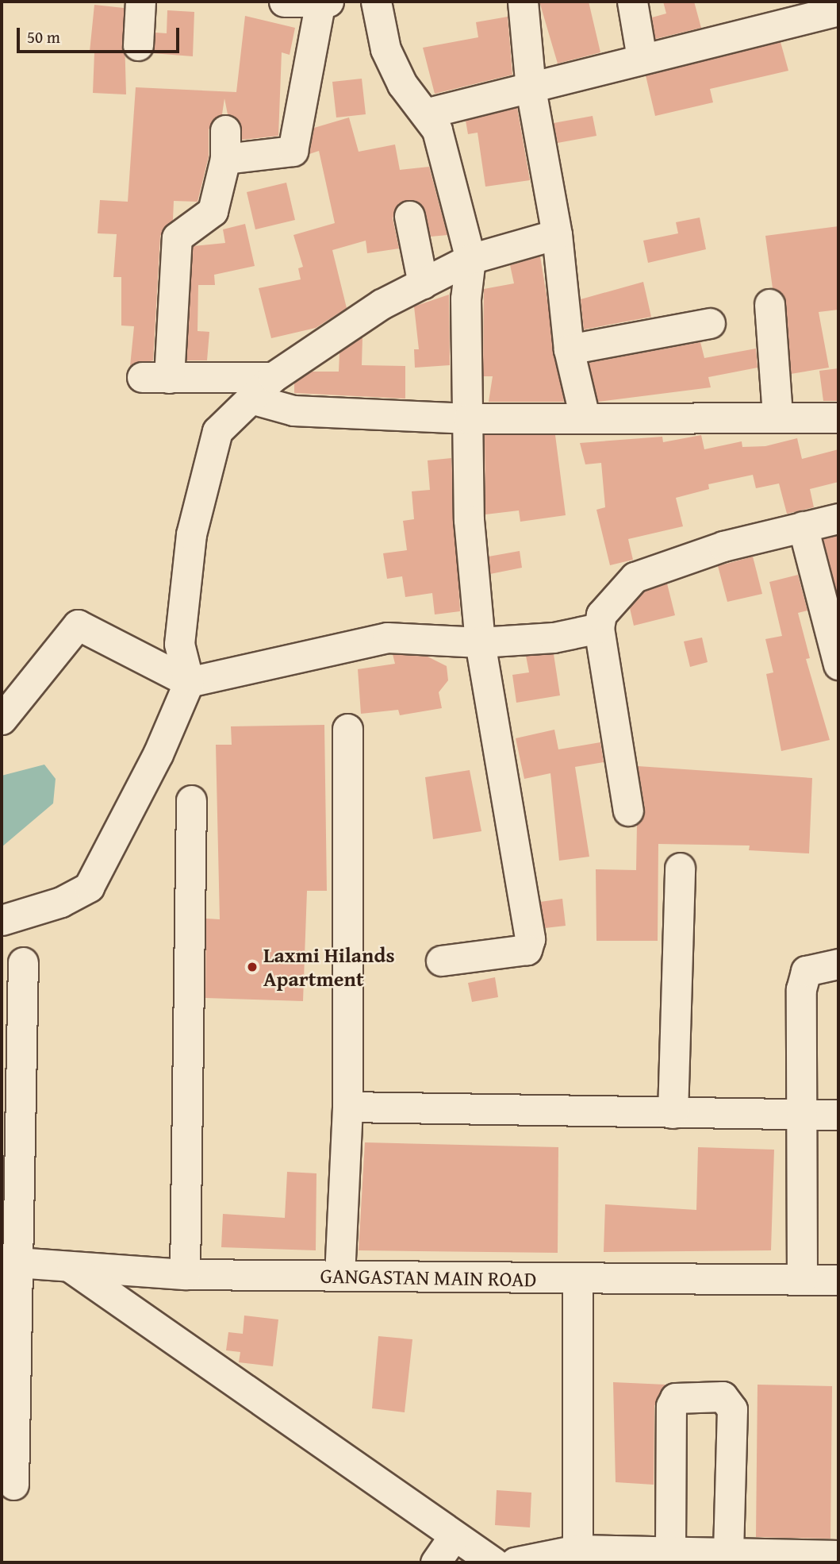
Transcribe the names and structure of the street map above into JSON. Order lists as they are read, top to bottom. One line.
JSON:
{"streets":{"street":["GANGASTAN MAIN ROAD"]},"places":["Laxmi Hilands Apartment"],"scale_bar":"50 m"}
